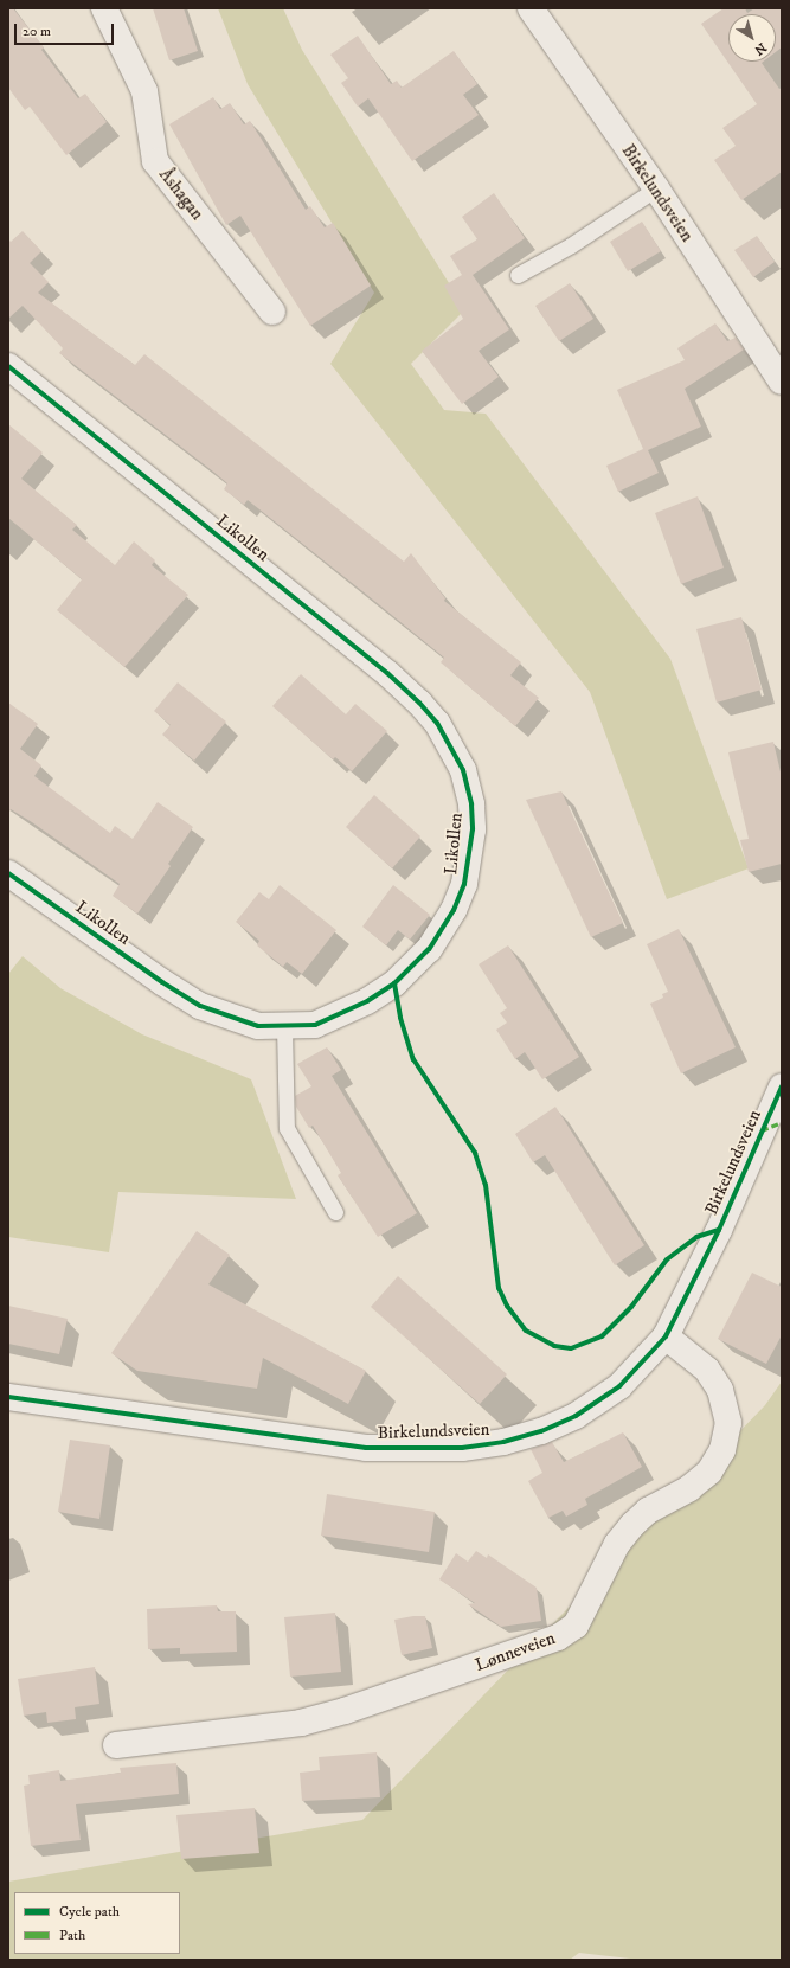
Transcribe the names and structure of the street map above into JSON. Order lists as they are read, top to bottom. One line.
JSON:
{"streets":{"street":["Birkelundsveien","Åshagan","Likollen","Lønneveien"]},"crossings":[["Birkelundsveien","Lønneveien"]],"legend":["Cycle path","Path"],"scale_bar":"20 m","north":"bottom right"}
